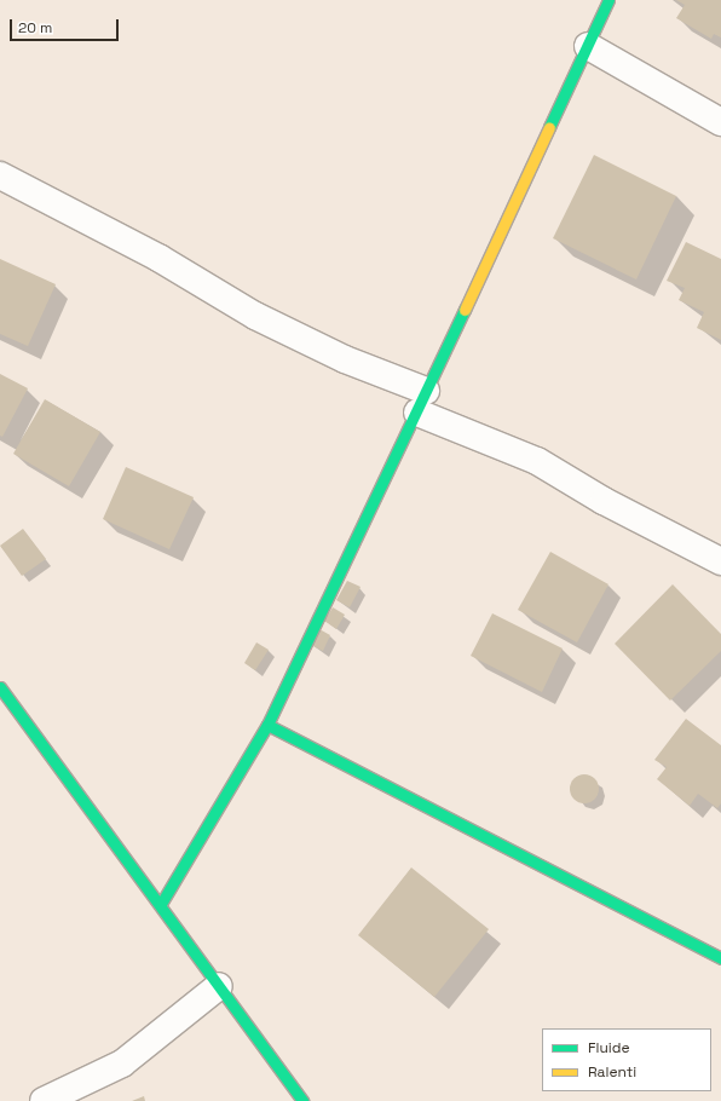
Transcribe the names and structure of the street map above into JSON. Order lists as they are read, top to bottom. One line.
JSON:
{"legend":["Fluide","Ralenti"],"scale_bar":"20 m"}
